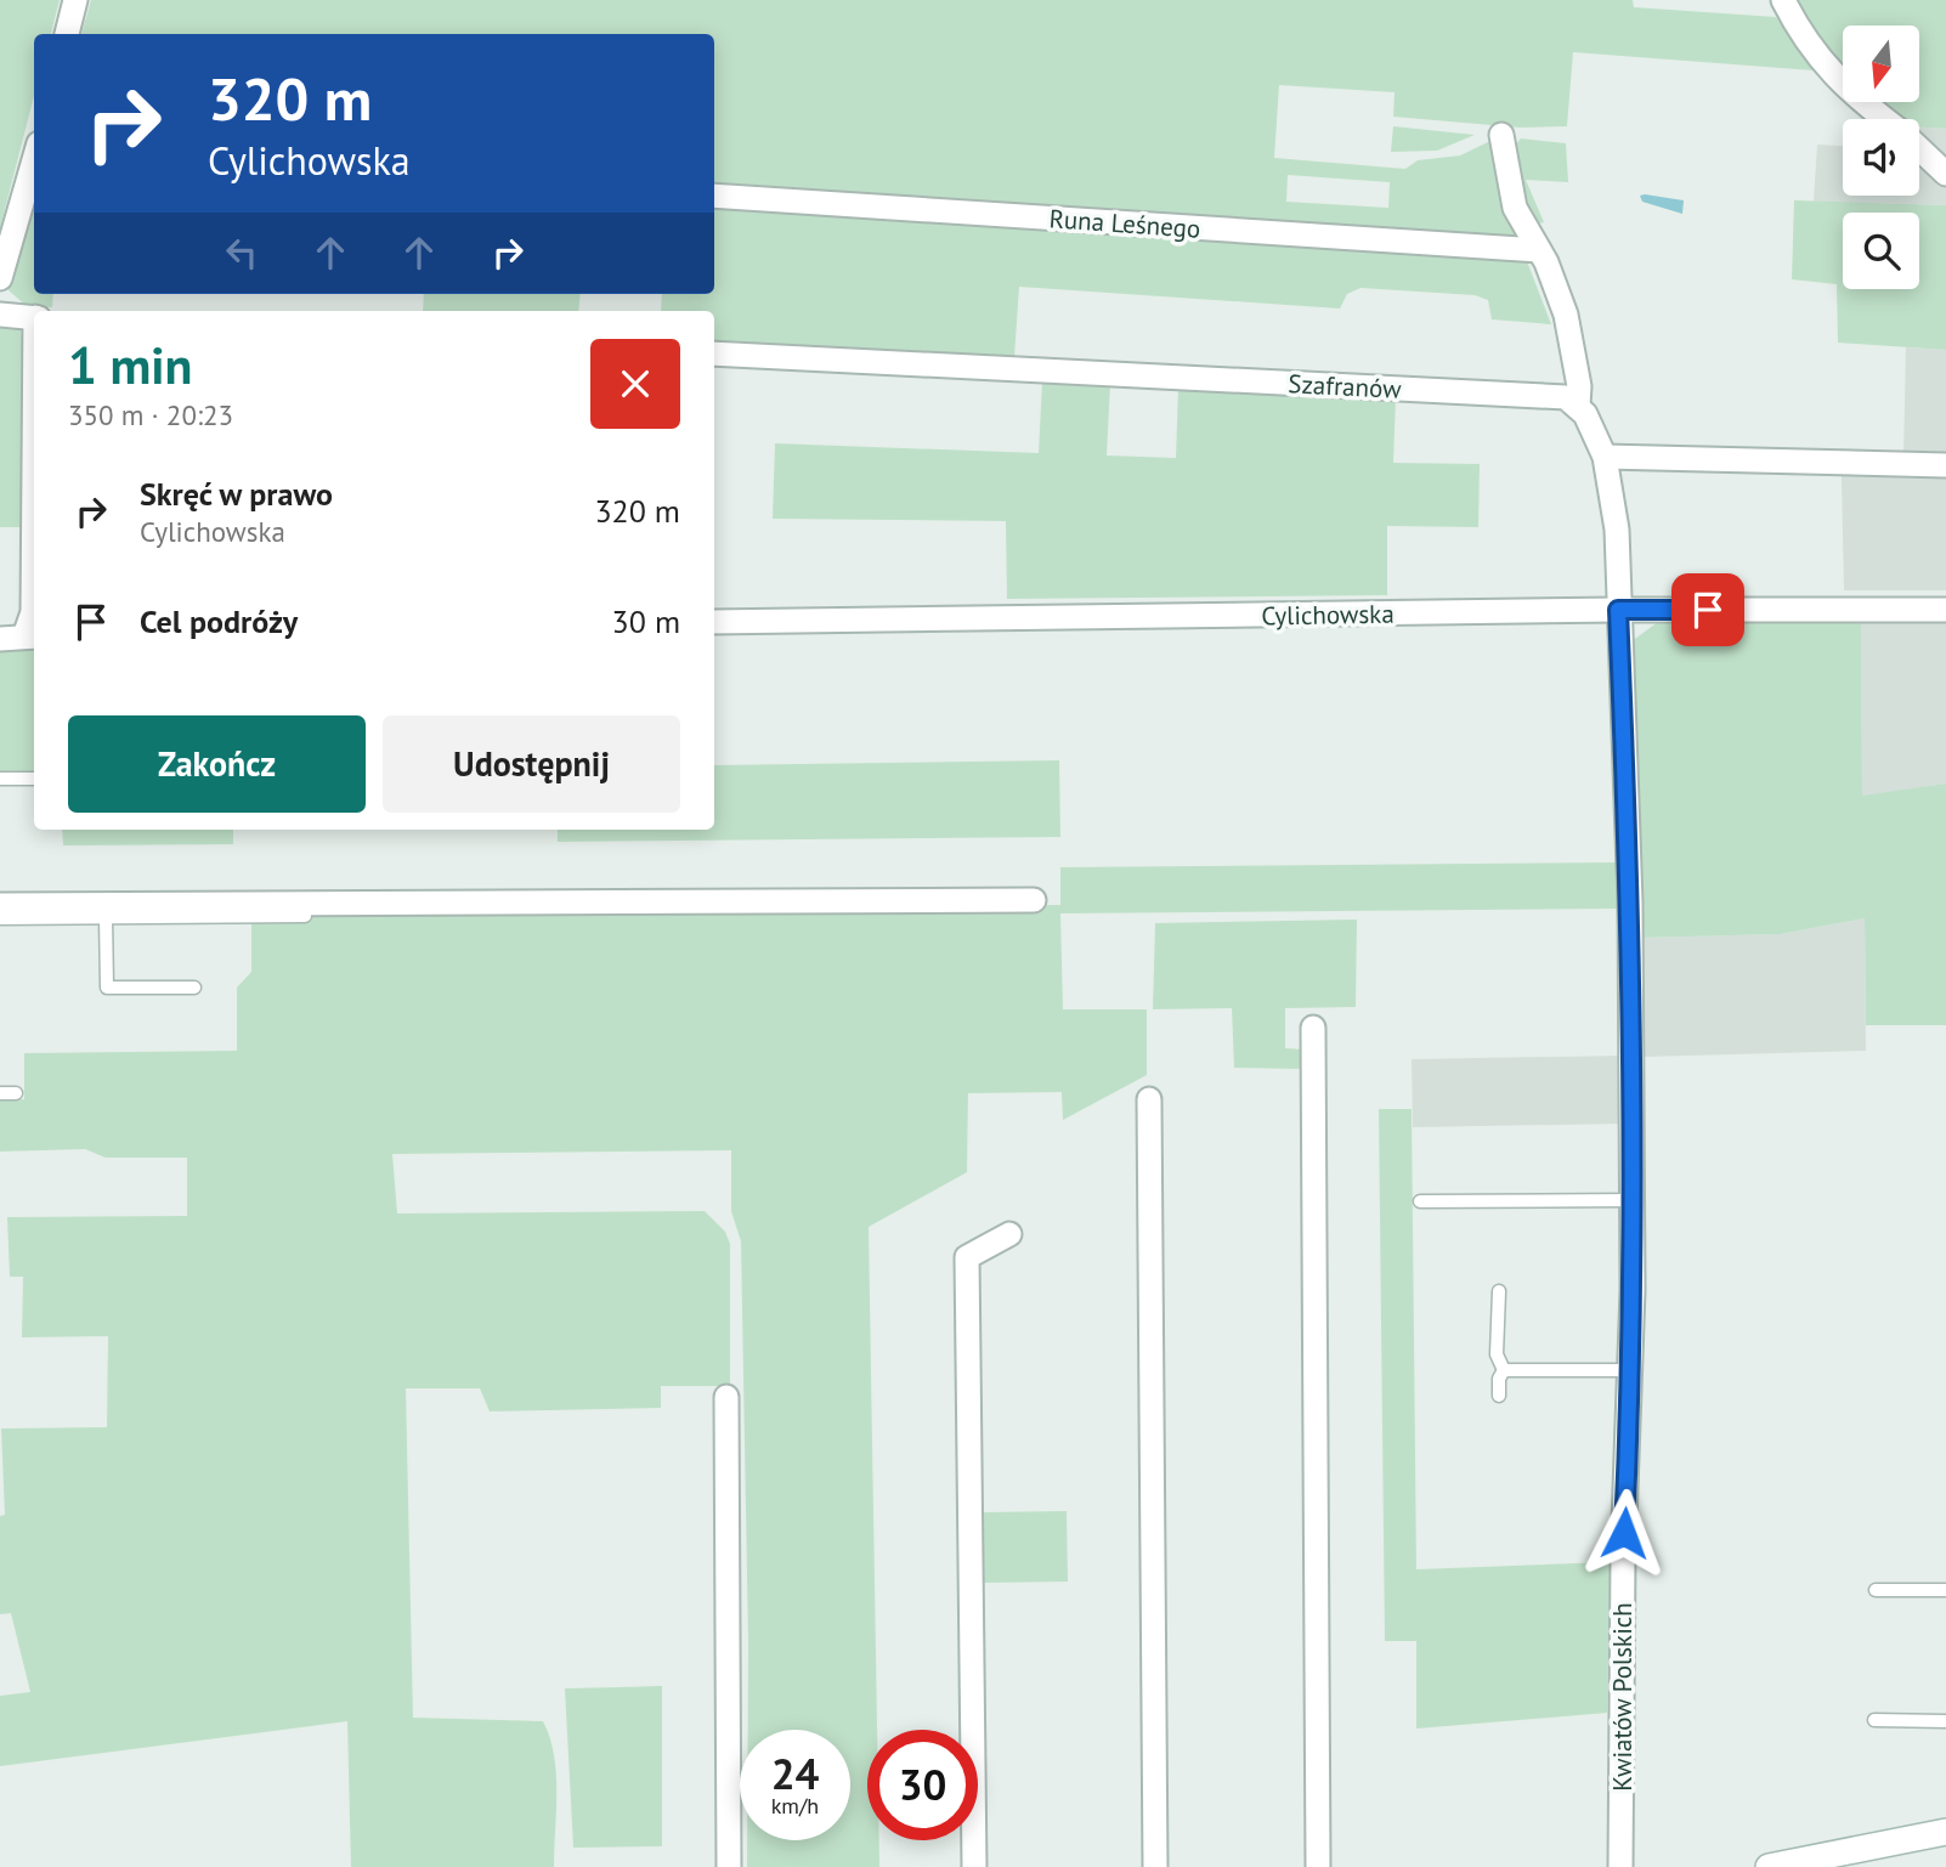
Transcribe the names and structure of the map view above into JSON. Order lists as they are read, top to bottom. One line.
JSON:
{"streets":{"street":["Runa Leśnego","Szafranów","Cylichowska","Kwiatów Polskich"]},"crossings":[["Cylichowska","Kwiatów Polskich"]],"north":"bottom","page":{"turn":["320 m","Cylichowska"],"heading":["1 min","350 m · 20:23"],"list":[{"name":"Skręć w prawo","note":"Cylichowska","value":"320 m"},{"name":"Cel podróży","value":"30 m"}],"buttons":["Zakończ","Udostępnij"],"speed":"24 km/h","limit":"30"}}
